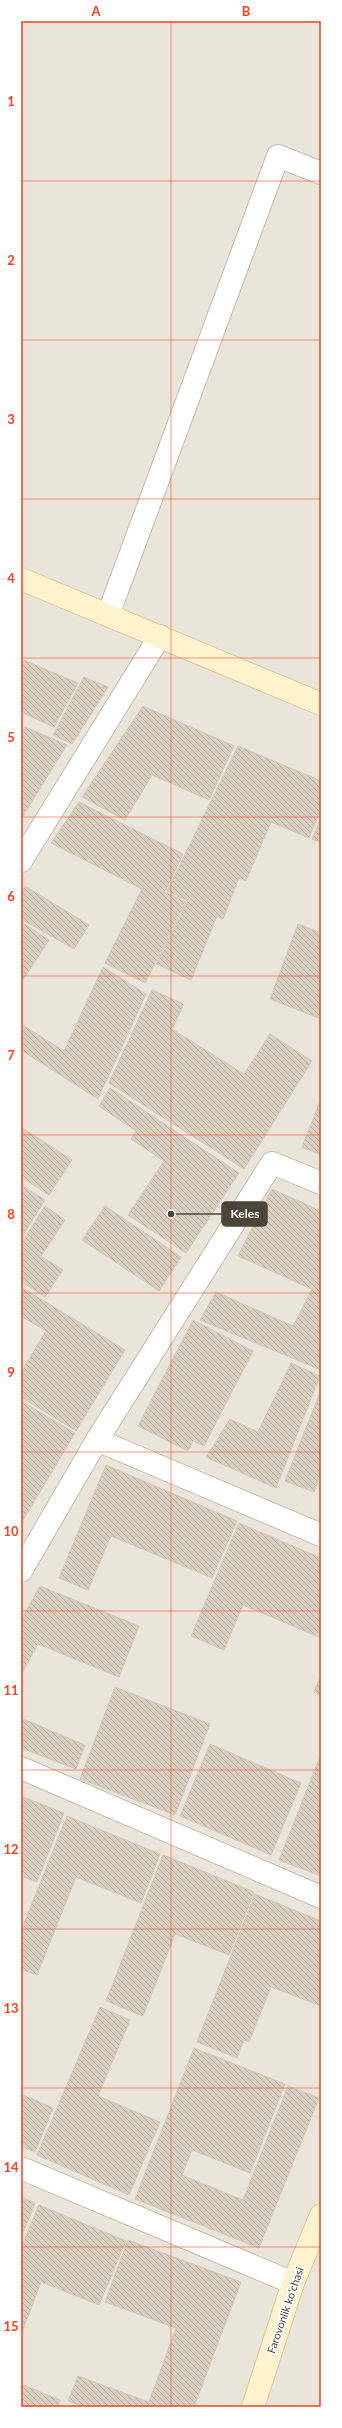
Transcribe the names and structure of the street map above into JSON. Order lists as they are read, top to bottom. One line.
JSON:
{"streets":{"street":["Farovonlik koʻchasi"]},"places":["Keles"],"grid":{"columns":["A","B"],"rows":["1","2","3","4","5","6","7","8","9","10","11","12","13","14","15"]}}
